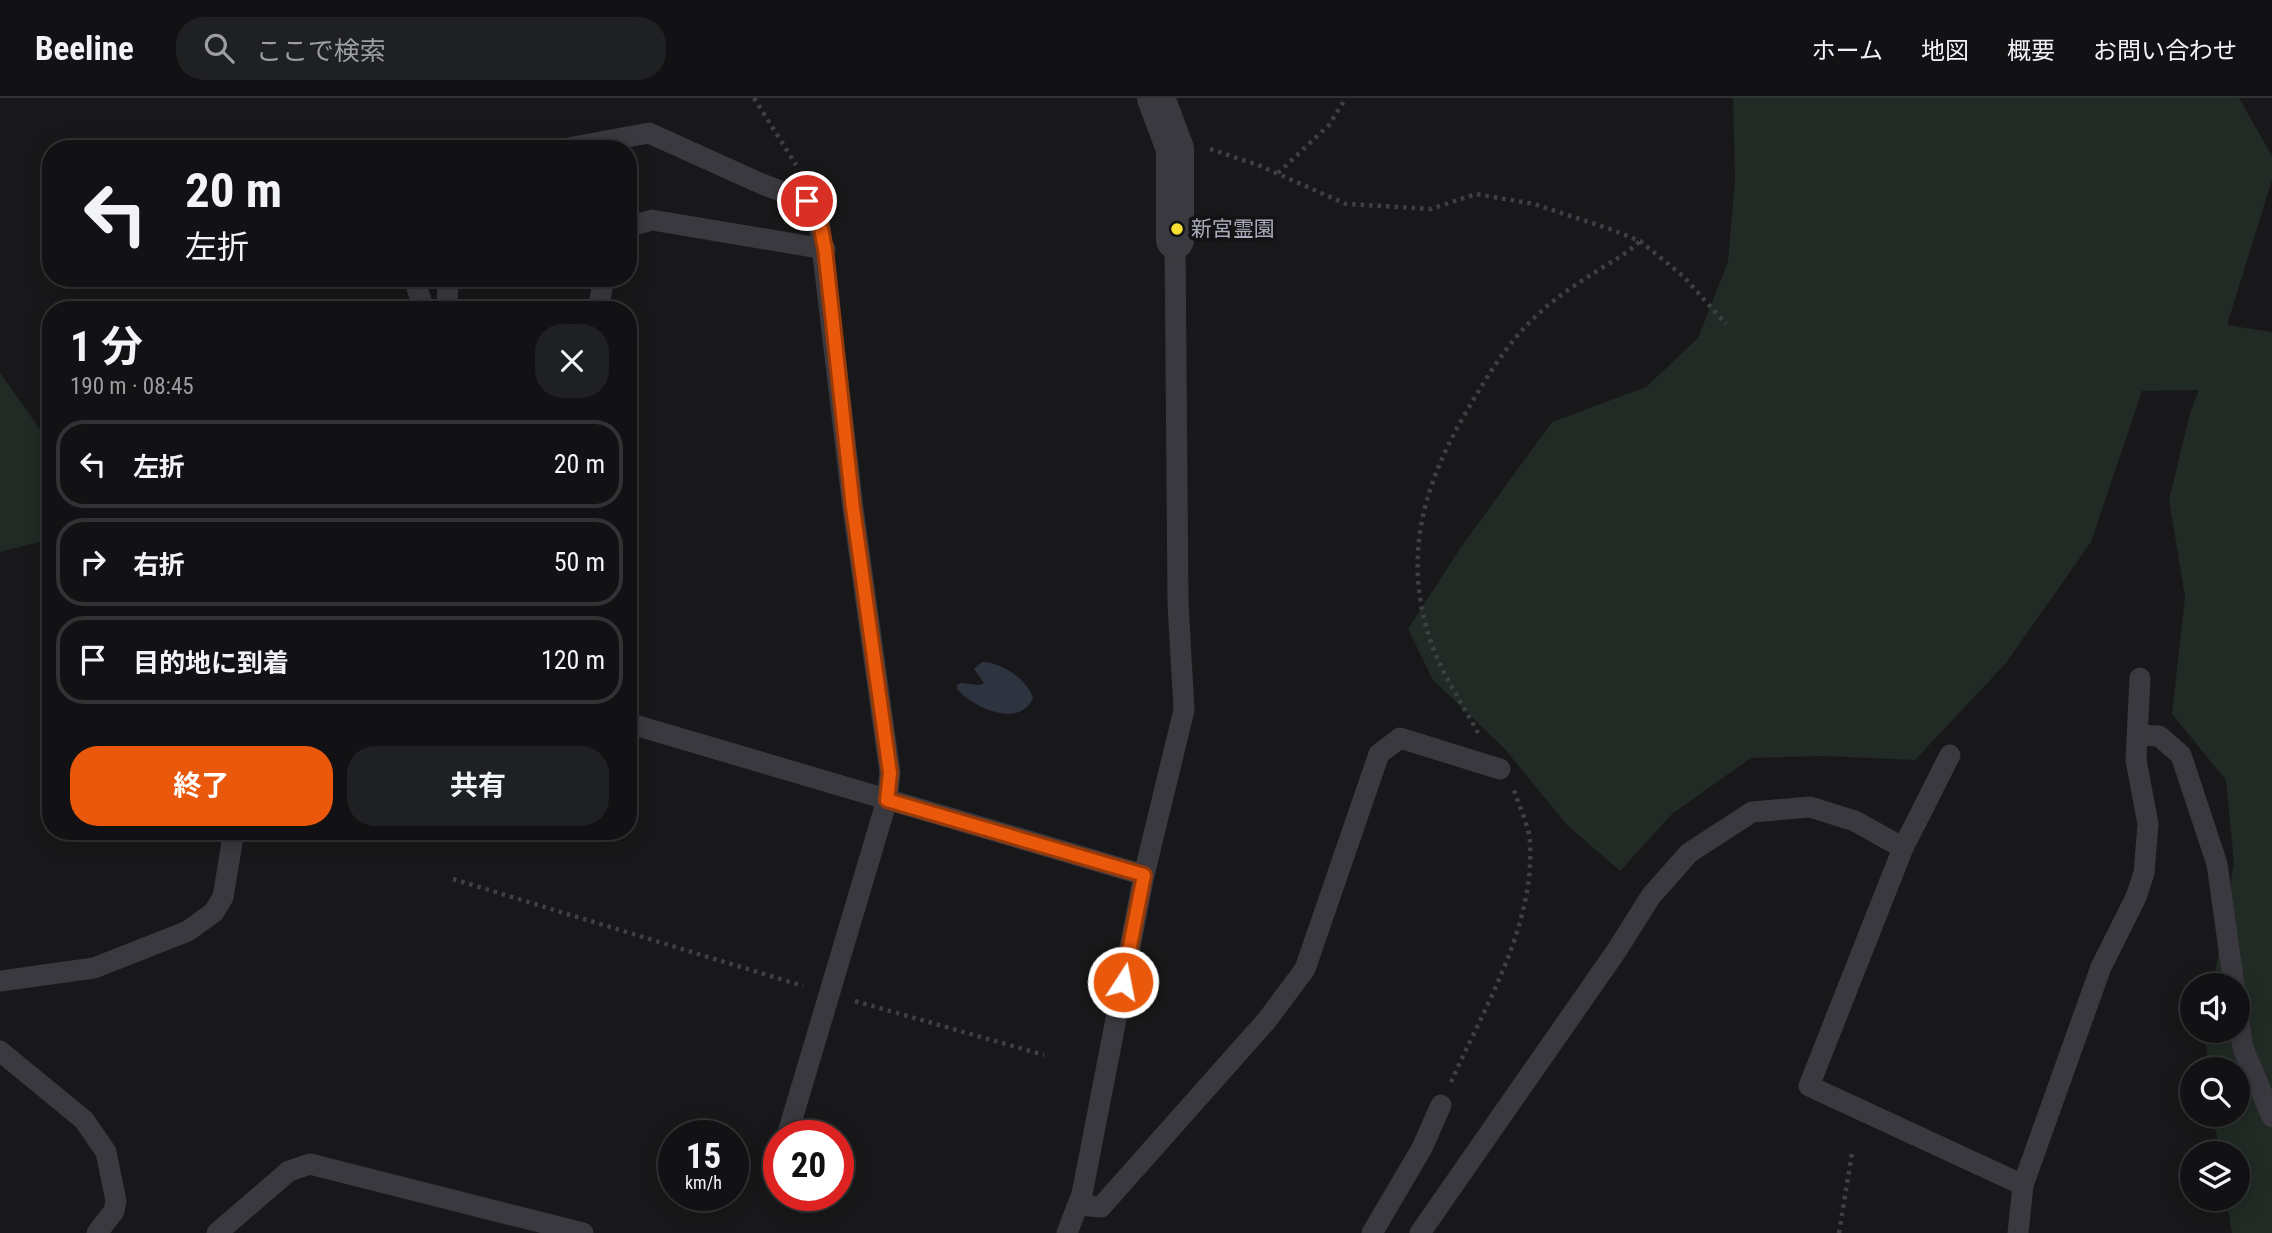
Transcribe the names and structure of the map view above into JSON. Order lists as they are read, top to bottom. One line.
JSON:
{"places":["新宮霊園"],"page":{"header":"Beeline","search":"ここで検索","nav":["ホーム","地図","概要","お問い合わせ"],"turn":["20 m","左折"],"heading":["1 分","190 m · 08:45"],"list":[{"name":"左折","value":"20 m"},{"name":"右折","value":"50 m"},{"name":"目的地に到着","value":"120 m"}],"buttons":["終了","共有"],"speed":"15 km/h","limit":"20"}}
